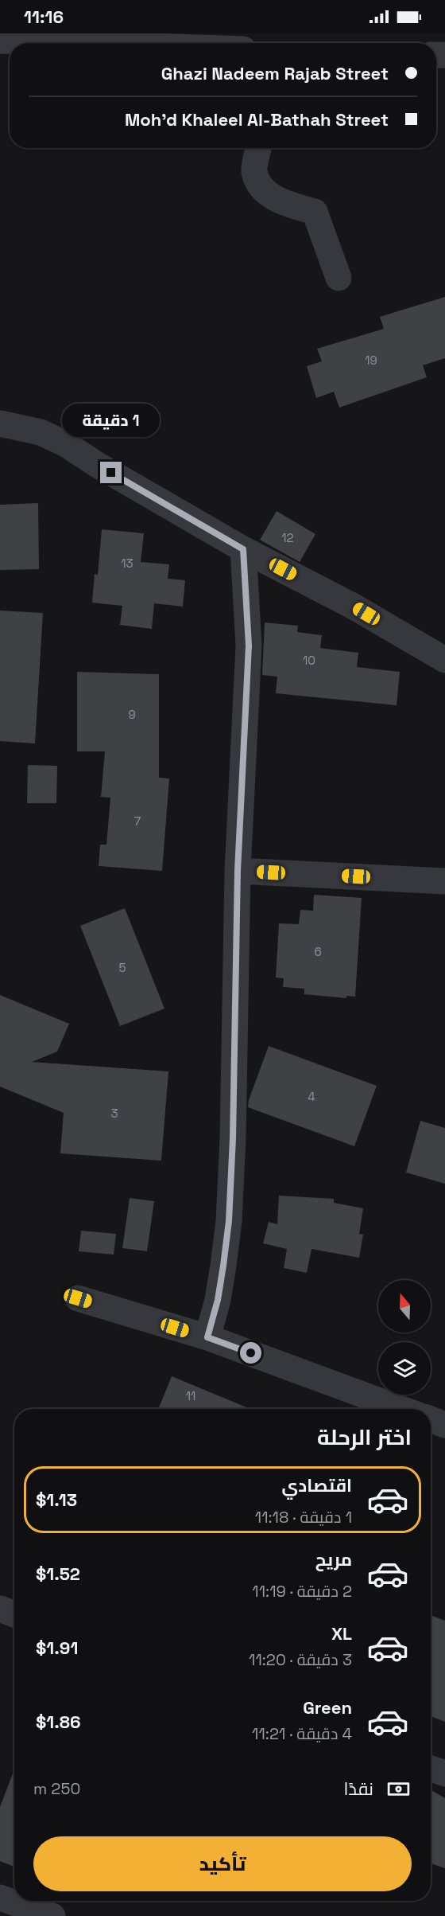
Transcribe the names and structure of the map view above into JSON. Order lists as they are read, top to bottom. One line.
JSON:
{"house_numbers":["19","12","13","10","9","7","6","5","4","3","11"],"north":"top","page":{"status":"11:16","banner":["Ghazi Nadeem Rajab Street","Moh'd Khaleel Al-Bathah Street"],"bubble":"1 دقيقة","heading":"اختر الرحلة","list":[{"name":"اقتصادي","note":"1 دقيقة · 11:18","value":"$1.13"},{"name":"مريح","note":"2 دقيقة · 11:19","value":"$1.52"},{"name":"XL","note":"3 دقيقة · 11:20","value":"$1.91"},{"name":"Green","note":"4 دقيقة · 11:21","value":"$1.86"}],"pay":["نقدًا","250 m"],"buttons":"تأكيد"}}
